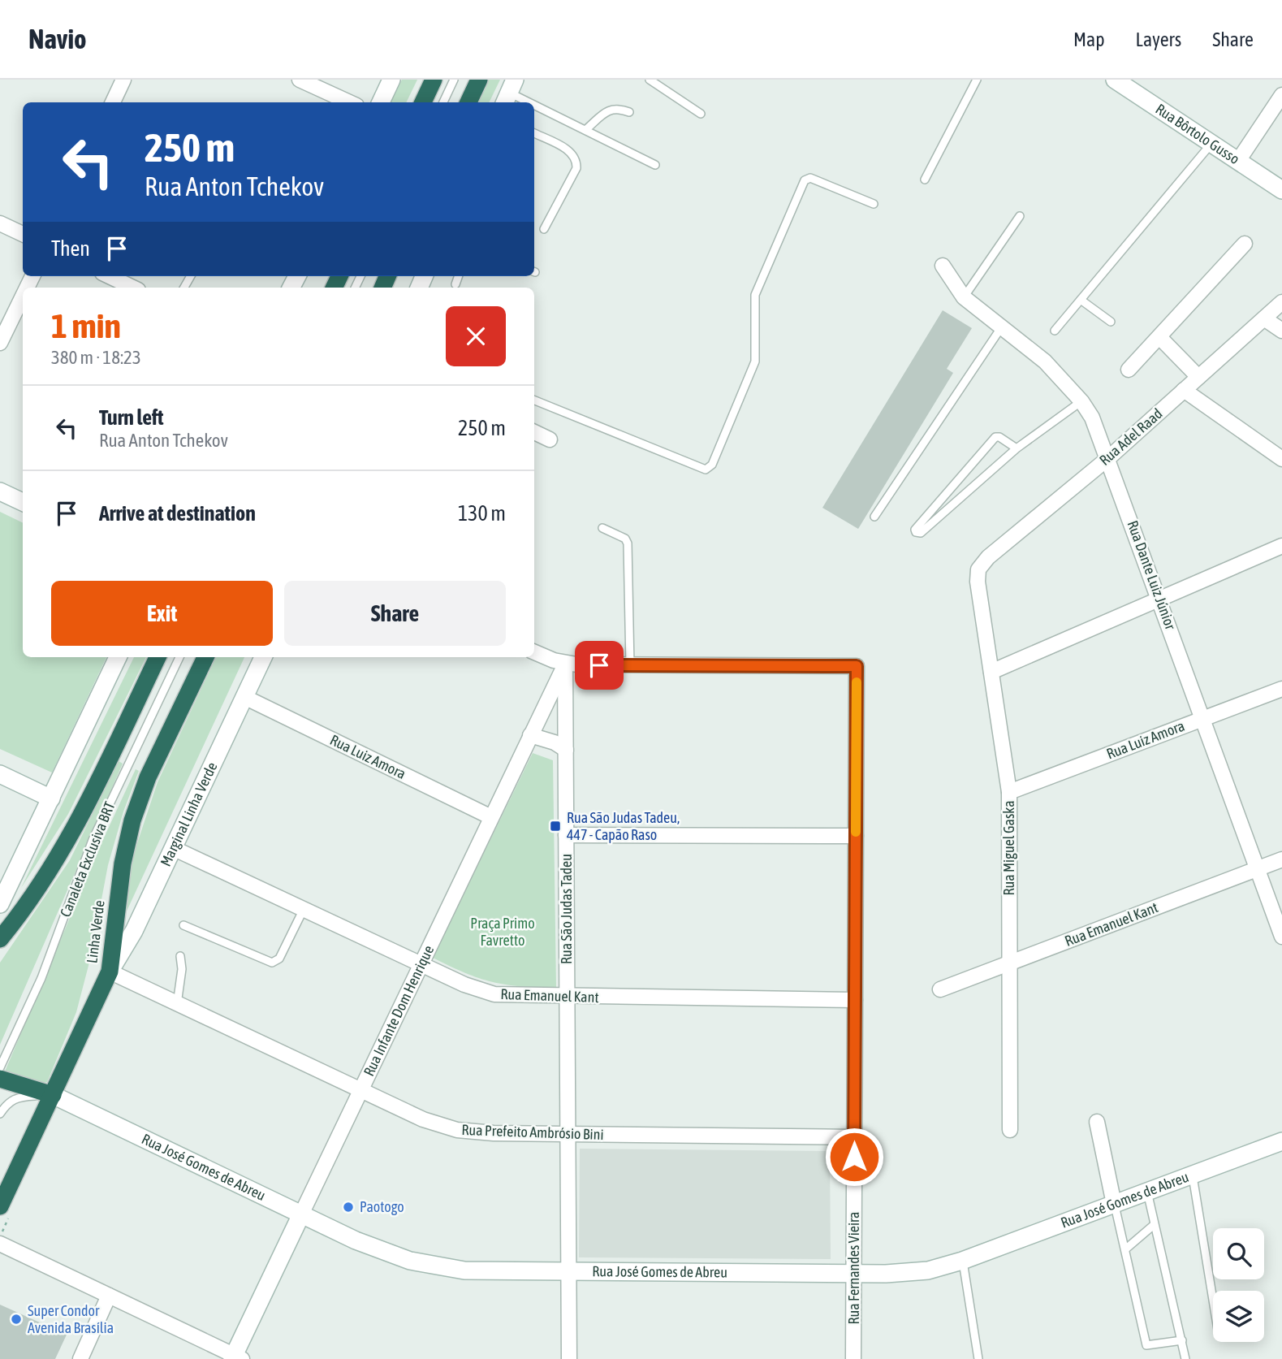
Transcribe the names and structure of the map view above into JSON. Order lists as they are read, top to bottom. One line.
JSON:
{"streets":{"highway":["Linha Verde"],"main road":["Rua Bôrtolo Gusso","Marginal Linha Verde","Rua Infante Dom Henrique","Rua José Gomes de Abreu"],"street":["Rua Adel Raad","Rua Dante Luiz Júnior","Rua Luiz Amora","Rua Miguel Gaska","Rua São Judas Tadeu","Rua Emanuel Kant","Rua Prefeito Ambrósio Bini","Rua Fernandes Vieira"],"lane":["Canaleta Exclusiva BRT"]},"crossings":[["Rua Adel Raad","Rua Dante Luiz Júnior"],["Rua Adel Raad","Rua Miguel Gaska"],["Rua Dante Luiz Júnior","Rua Luiz Amora"],["Rua Dante Luiz Júnior","Rua Emanuel Kant"],["Rua Luiz Amora","Marginal Linha Verde"],["Rua Luiz Amora","Rua Miguel Gaska"],["Rua Luiz Amora","Rua Infante Dom Henrique"],["Marginal Linha Verde","Rua Emanuel Kant"],["Marginal Linha Verde","Linha Verde"],["Marginal Linha Verde","Rua Prefeito Ambrósio Bini"],["Rua Miguel Gaska","Rua Emanuel Kant"],["Rua São Judas Tadeu","Rua Emanuel Kant"],["Rua São Judas Tadeu","Rua Infante Dom Henrique"],["Rua São Judas Tadeu","Rua Prefeito Ambrósio Bini"],["Rua São Judas Tadeu","Rua José Gomes de Abreu"],["Rua Emanuel Kant","Rua Infante Dom Henrique"],["Rua Emanuel Kant","Rua Fernandes Vieira"],["Linha Verde","Rua Prefeito Ambrósio Bini"],["Linha Verde","Rua José Gomes de Abreu"],["Rua Infante Dom Henrique","Rua Prefeito Ambrósio Bini"],["Rua Infante Dom Henrique","Rua José Gomes de Abreu"],["Rua Prefeito Ambrósio Bini","Rua Fernandes Vieira"],["Rua José Gomes de Abreu","Rua Fernandes Vieira"]],"parks":["Praça Primo Favretto"],"places":{"transit":["Rua São Judas Tadeu, 447 - Capão Raso"],"other":["Paotogo","Super Condor Avenida Brasília"]},"page":{"header":"Navio","nav":["Map","Layers","Share"],"turn":["250 m","Rua Anton Tchekov"],"then":"Then","heading":["1 min","380 m · 18:23"],"list":[{"name":"Turn left","note":"Rua Anton Tchekov","value":"250 m"},{"name":"Arrive at destination","value":"130 m"}],"buttons":["Exit","Share"]}}
